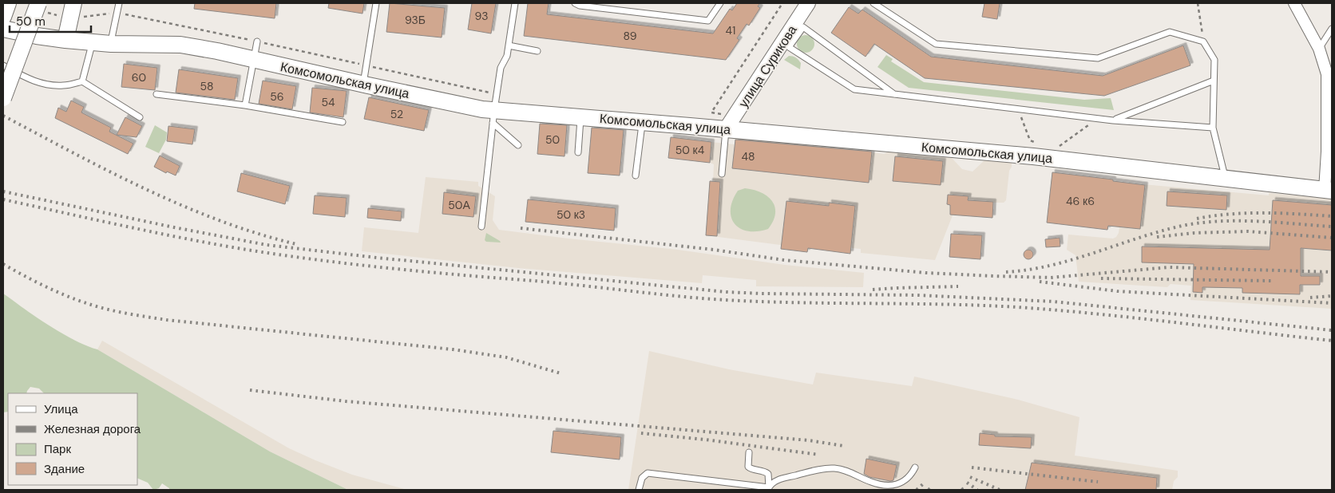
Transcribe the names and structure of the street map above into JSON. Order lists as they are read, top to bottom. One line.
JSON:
{"streets":{"main road":["Комсомольская улица"],"street":["улица Сурикова"]},"crossings":[["улица Сурикова","Комсомольская улица"]],"house_numbers":["93","93Б","41","89","60","58","56","54","52","50","50 к4","48","46 к6","50А","50 к3"],"legend":["Улица","Железная дорога","Парк","Здание"],"scale_bar":"50 m"}
